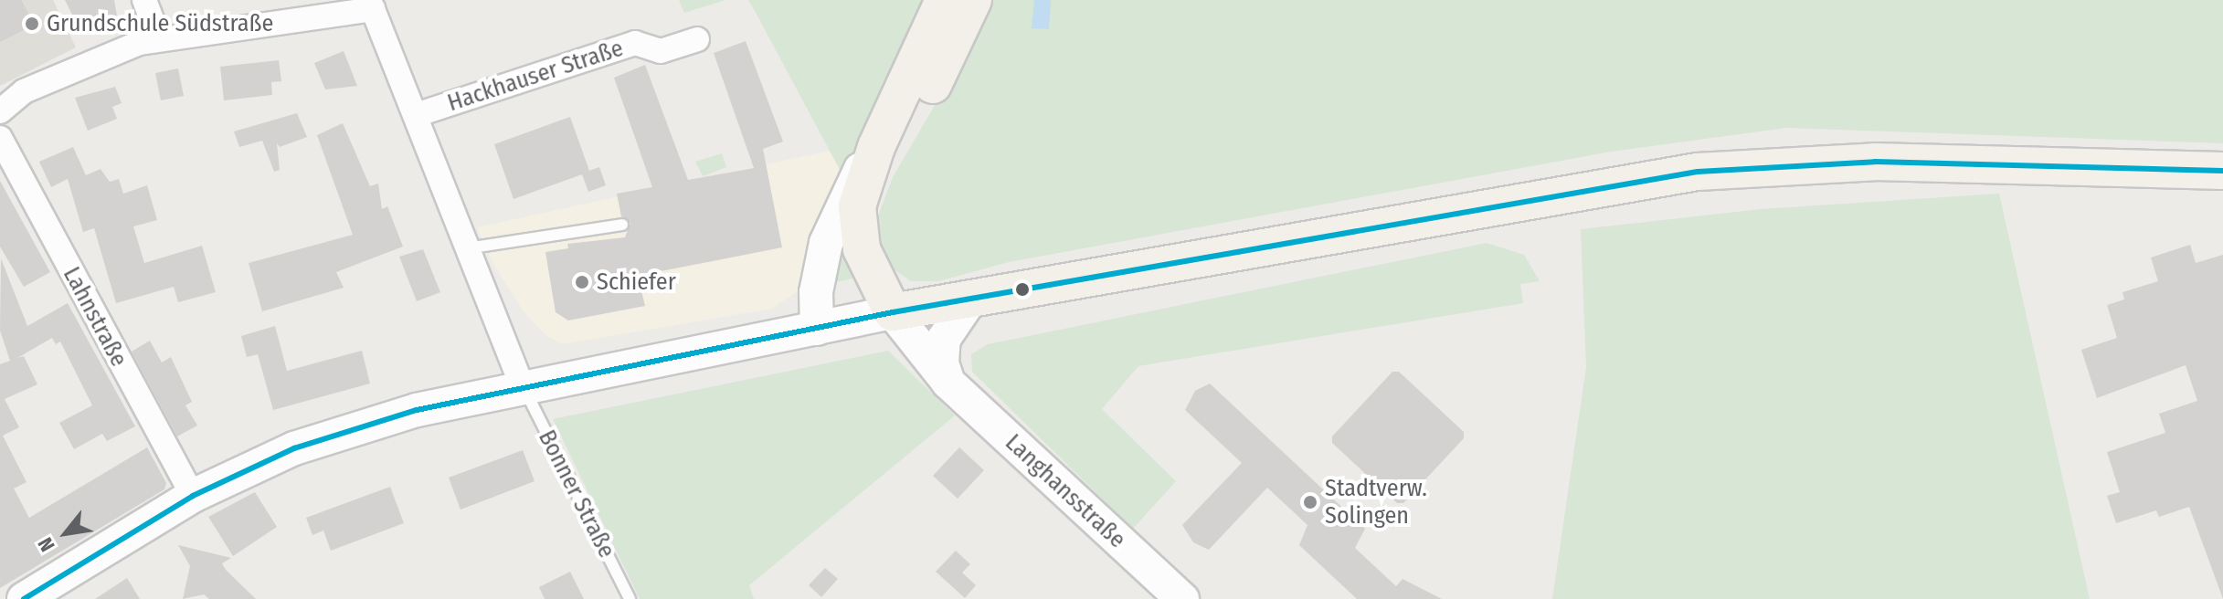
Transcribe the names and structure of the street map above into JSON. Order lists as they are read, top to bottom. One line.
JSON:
{"streets":{"main road":["Langhansstraße"],"street":["Hackhauser Straße","Lahnstraße"],"lane":["Bonner Straße"]},"crossings":[["Hackhauser Straße","Bonner Straße"]],"places":["Grundschule Südstraße","Schiefer","Stadtverw. Solingen"],"north":"bottom left"}
